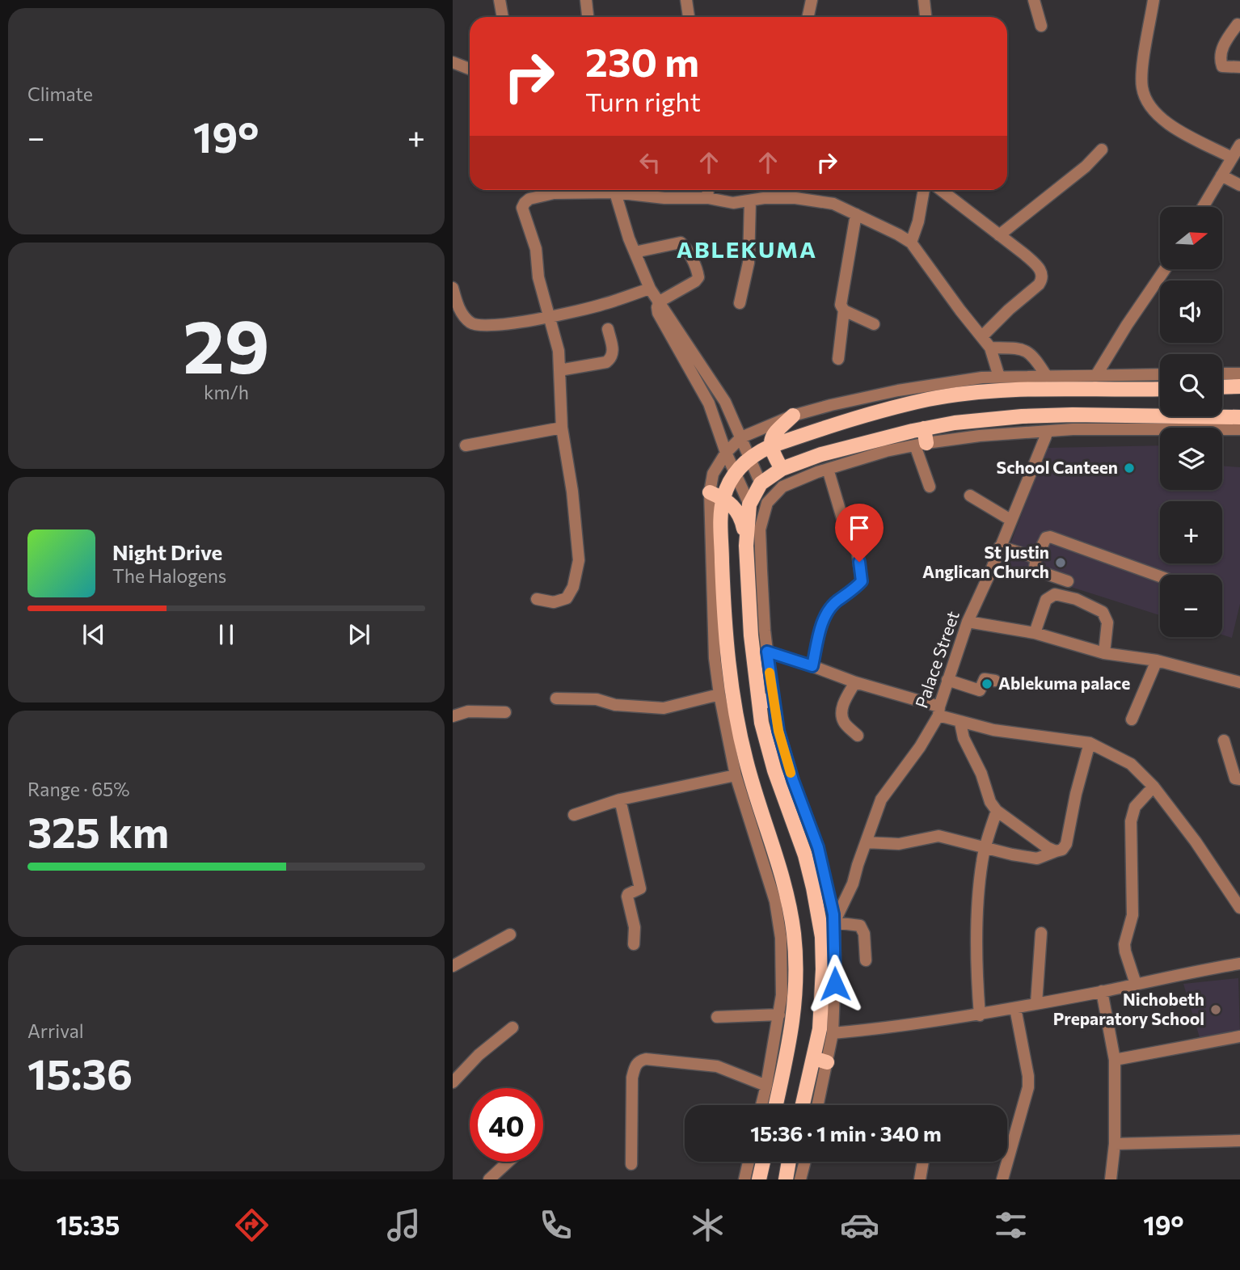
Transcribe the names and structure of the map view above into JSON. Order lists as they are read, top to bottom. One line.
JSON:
{"streets":{"street":["Palace Street"]},"districts":["ABLEKUMA"],"places":["School Canteen","St Justin Anglican Church","Ablekuma palace","Nichobeth Preparatory School"],"north":"right","page":{"tile":["Climate",["29","km/h"],["Range · 65%","325 km"],["Arrival","15:36"]],"turn":["230 m","Turn right"],"heat":["−","19°","+"],"map_buttons":["+","−"],"song":["Night Drive","The Halogens"],"limit":"40","trip":"15:36 · 1 min · 340 m","tabs":["15:35","19°"]}}
